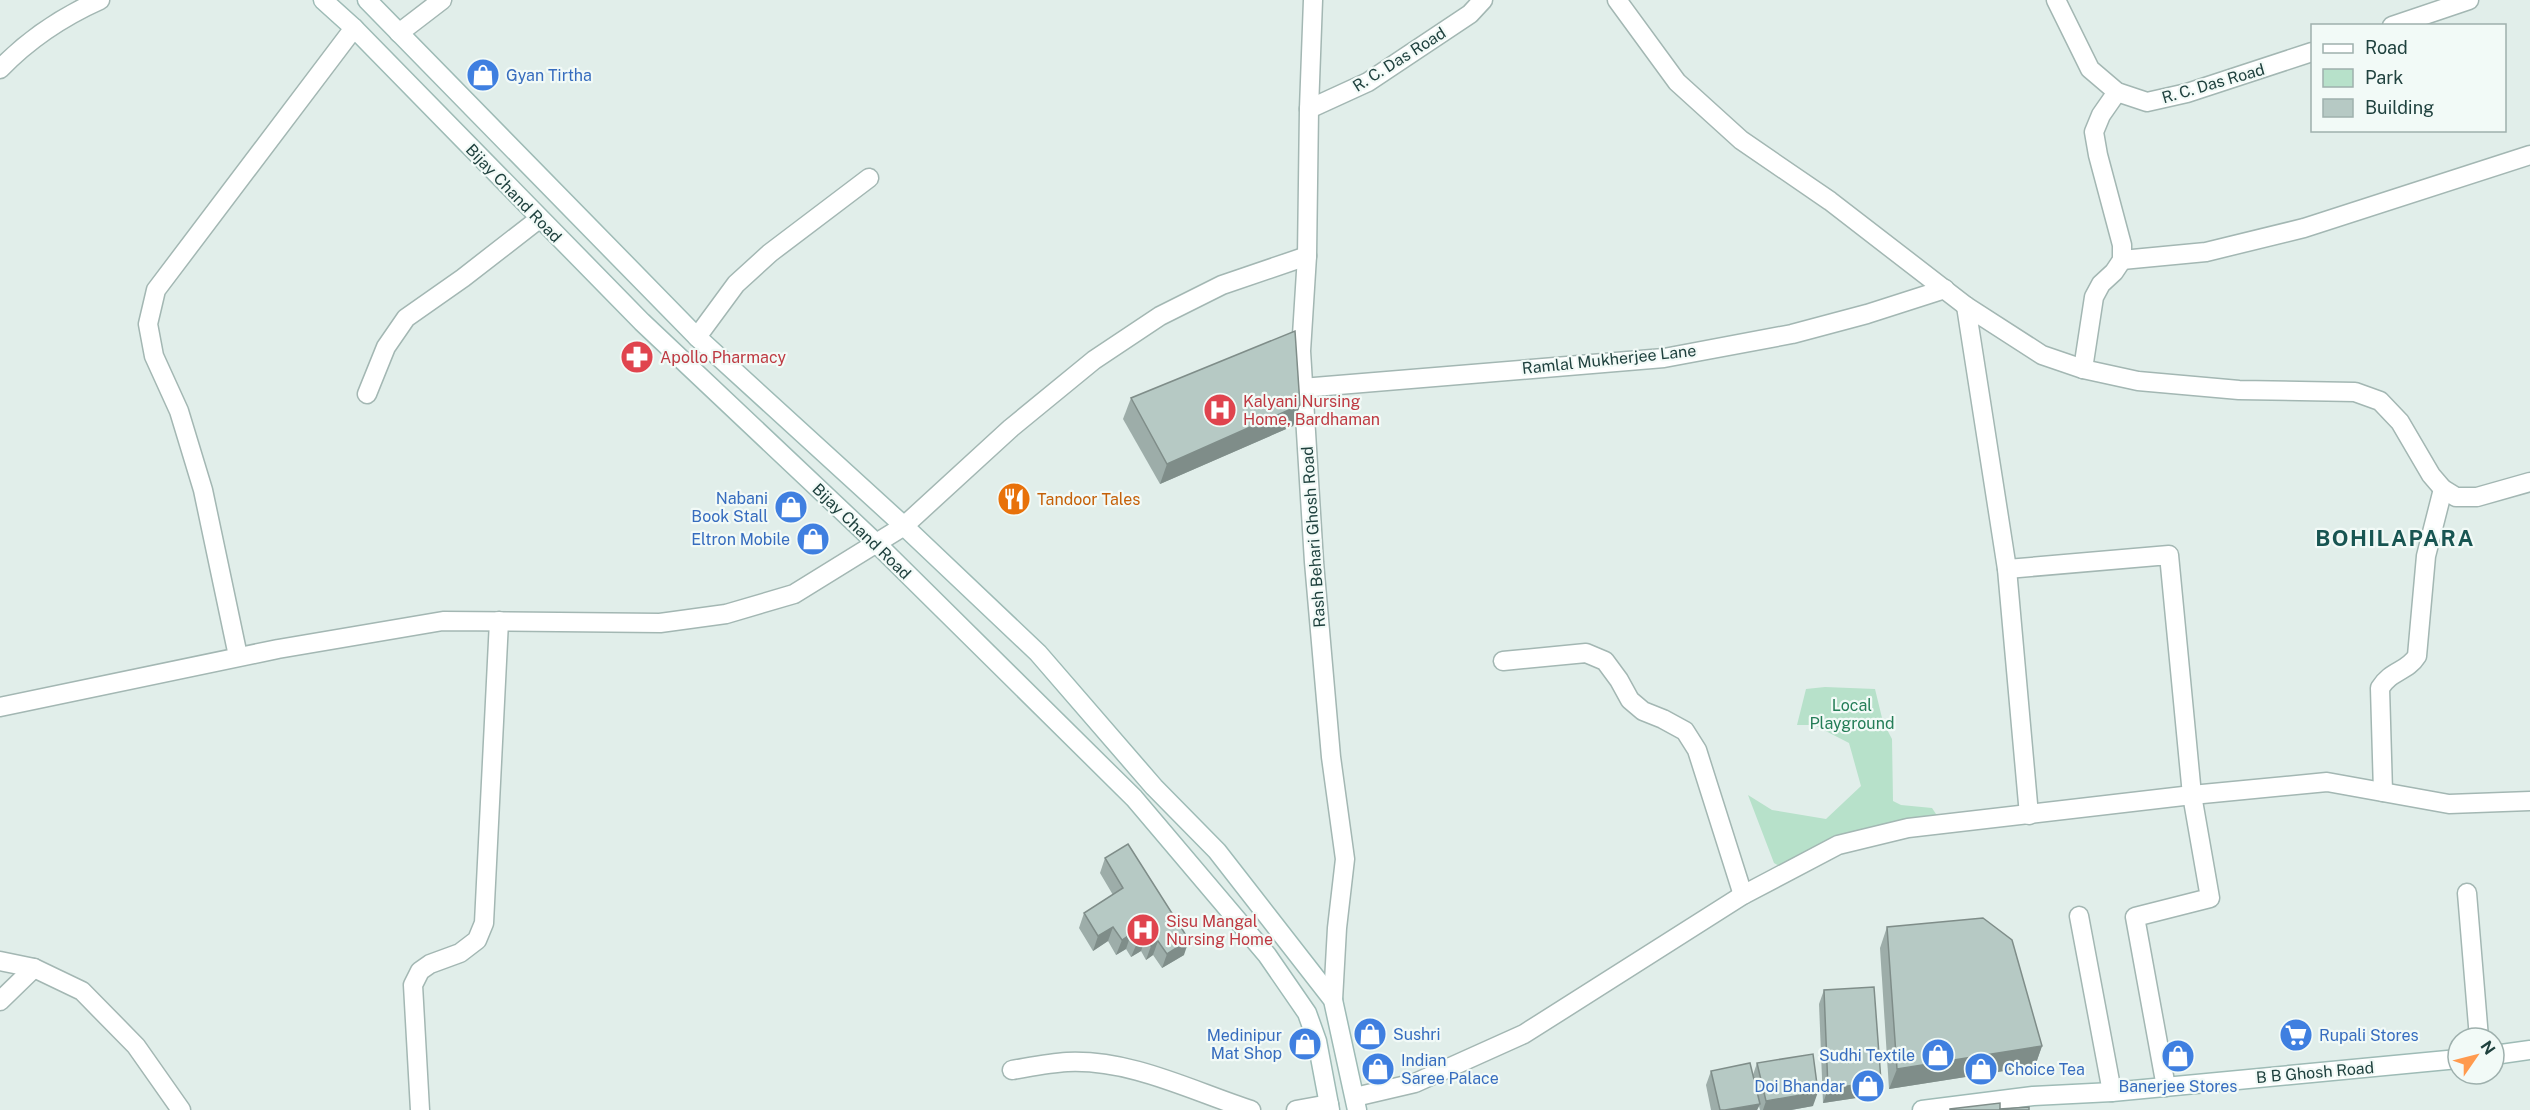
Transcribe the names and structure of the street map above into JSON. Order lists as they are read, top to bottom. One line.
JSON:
{"streets":{"street":["R. C. Das Road","Bijay Chand Road","Ramlal Mukherjee Lane","Rash Behari Ghosh Road","B B Ghosh Road"]},"crossings":[["R. C. Das Road","Rash Behari Ghosh Road"],["Bijay Chand Road","Rash Behari Ghosh Road"],["Ramlal Mukherjee Lane","Rash Behari Ghosh Road"]],"districts":["BOHILAPARA"],"parks":["Local Playground"],"places":{"shop":["Gyan Tirtha","Nabani Book Stall","Eltron Mobile","Sushri","Medinipur Mat Shop","Sudhi Textile","Banerjee Stores","Indian Saree Palace","Choice Tea","Doi Bhandar"],"pharmacy":["Apollo Pharmacy"],"hospital":["Kalyani Nursing Home, Bardhaman","Sisu Mangal Nursing Home"],"restaurant":["Tandoor Tales"],"supermarket":["Rupali Stores"]},"legend":["Road","Park","Building"],"north":"top right"}
